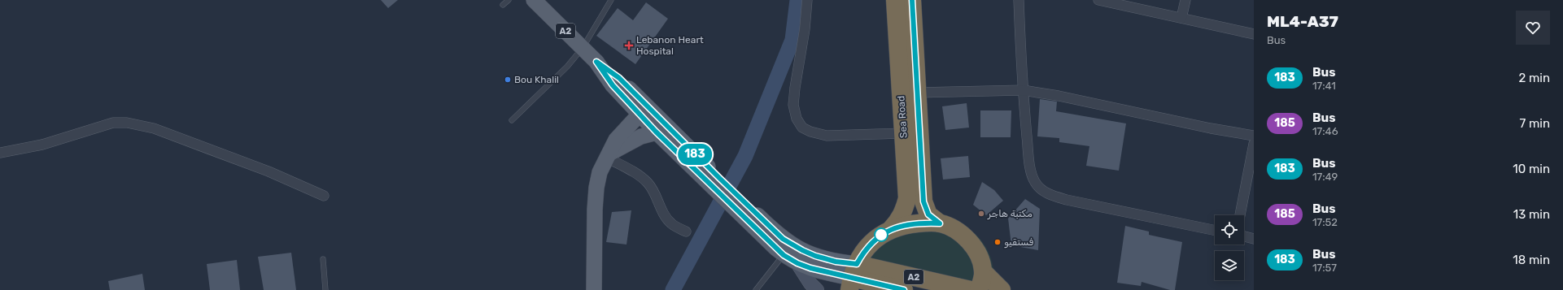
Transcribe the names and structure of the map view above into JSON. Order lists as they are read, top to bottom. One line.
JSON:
{"streets":{"highway":["A2","Sea Road"]},"crossings":[["A2","Sea Road"]],"places":{"health":["Lebanon Heart Hospital"],"other":["Bou Khalil","مكتبة هاجر","فستقيو"]},"lines":["bus line 183"],"page":{"on_map":"183","heading":["ML4-A37","Bus"],"list":[{"mark":"183","name":"Bus","note":"17:41","value":"2 min"},{"mark":"185","name":"Bus","note":"17:46","value":"7 min"},{"mark":"183","name":"Bus","note":"17:49","value":"10 min"},{"mark":"185","name":"Bus","note":"17:52","value":"13 min"},{"mark":"183","name":"Bus","note":"17:57","value":"18 min"}]}}
